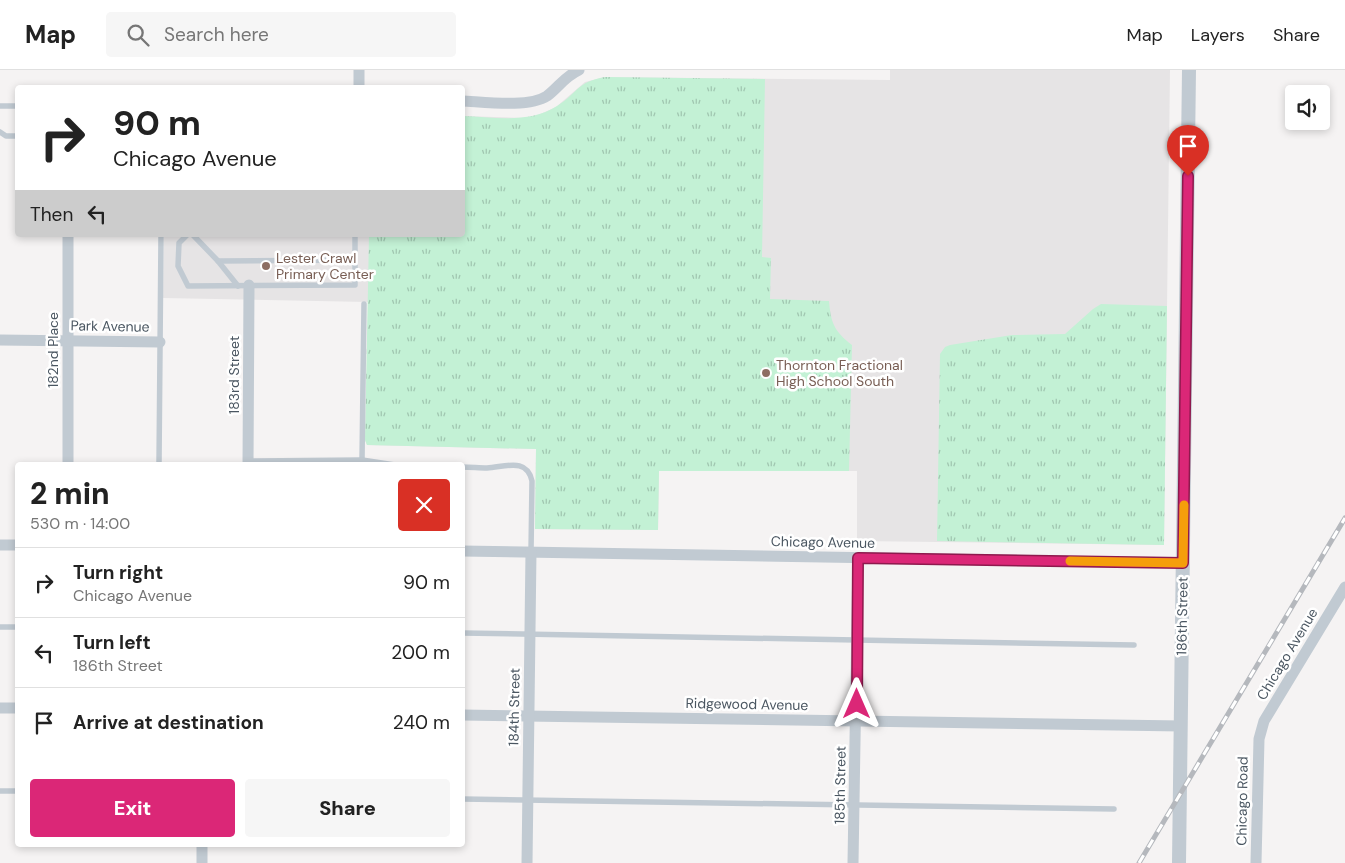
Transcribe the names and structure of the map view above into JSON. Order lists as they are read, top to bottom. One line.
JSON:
{"streets":{"street":["Park Avenue","182nd Place","183rd Street","Chicago Avenue","186th Street","Ridgewood Avenue","184th Street","185th Street","Chicago Road"]},"crossings":[["Park Avenue","182nd Place"],["Chicago Avenue","186th Street"],["Chicago Avenue","184th Street"],["Chicago Avenue","185th Street"],["Chicago Avenue","Chicago Road"],["186th Street","Ridgewood Avenue"],["Ridgewood Avenue","184th Street"],["Ridgewood Avenue","185th Street"]],"places":["Lester Crawl Primary Center","Thornton Fractional High School South"],"page":{"header":"Map","search":"Search here","nav":["Map","Layers","Share"],"turn":["90 m","Chicago Avenue"],"then":"Then","heading":["2 min","530 m · 14:00"],"list":[{"name":"Turn right","note":"Chicago Avenue","value":"90 m"},{"name":"Turn left","note":"186th Street","value":"200 m"},{"name":"Arrive at destination","value":"240 m"}],"buttons":["Exit","Share"]}}
